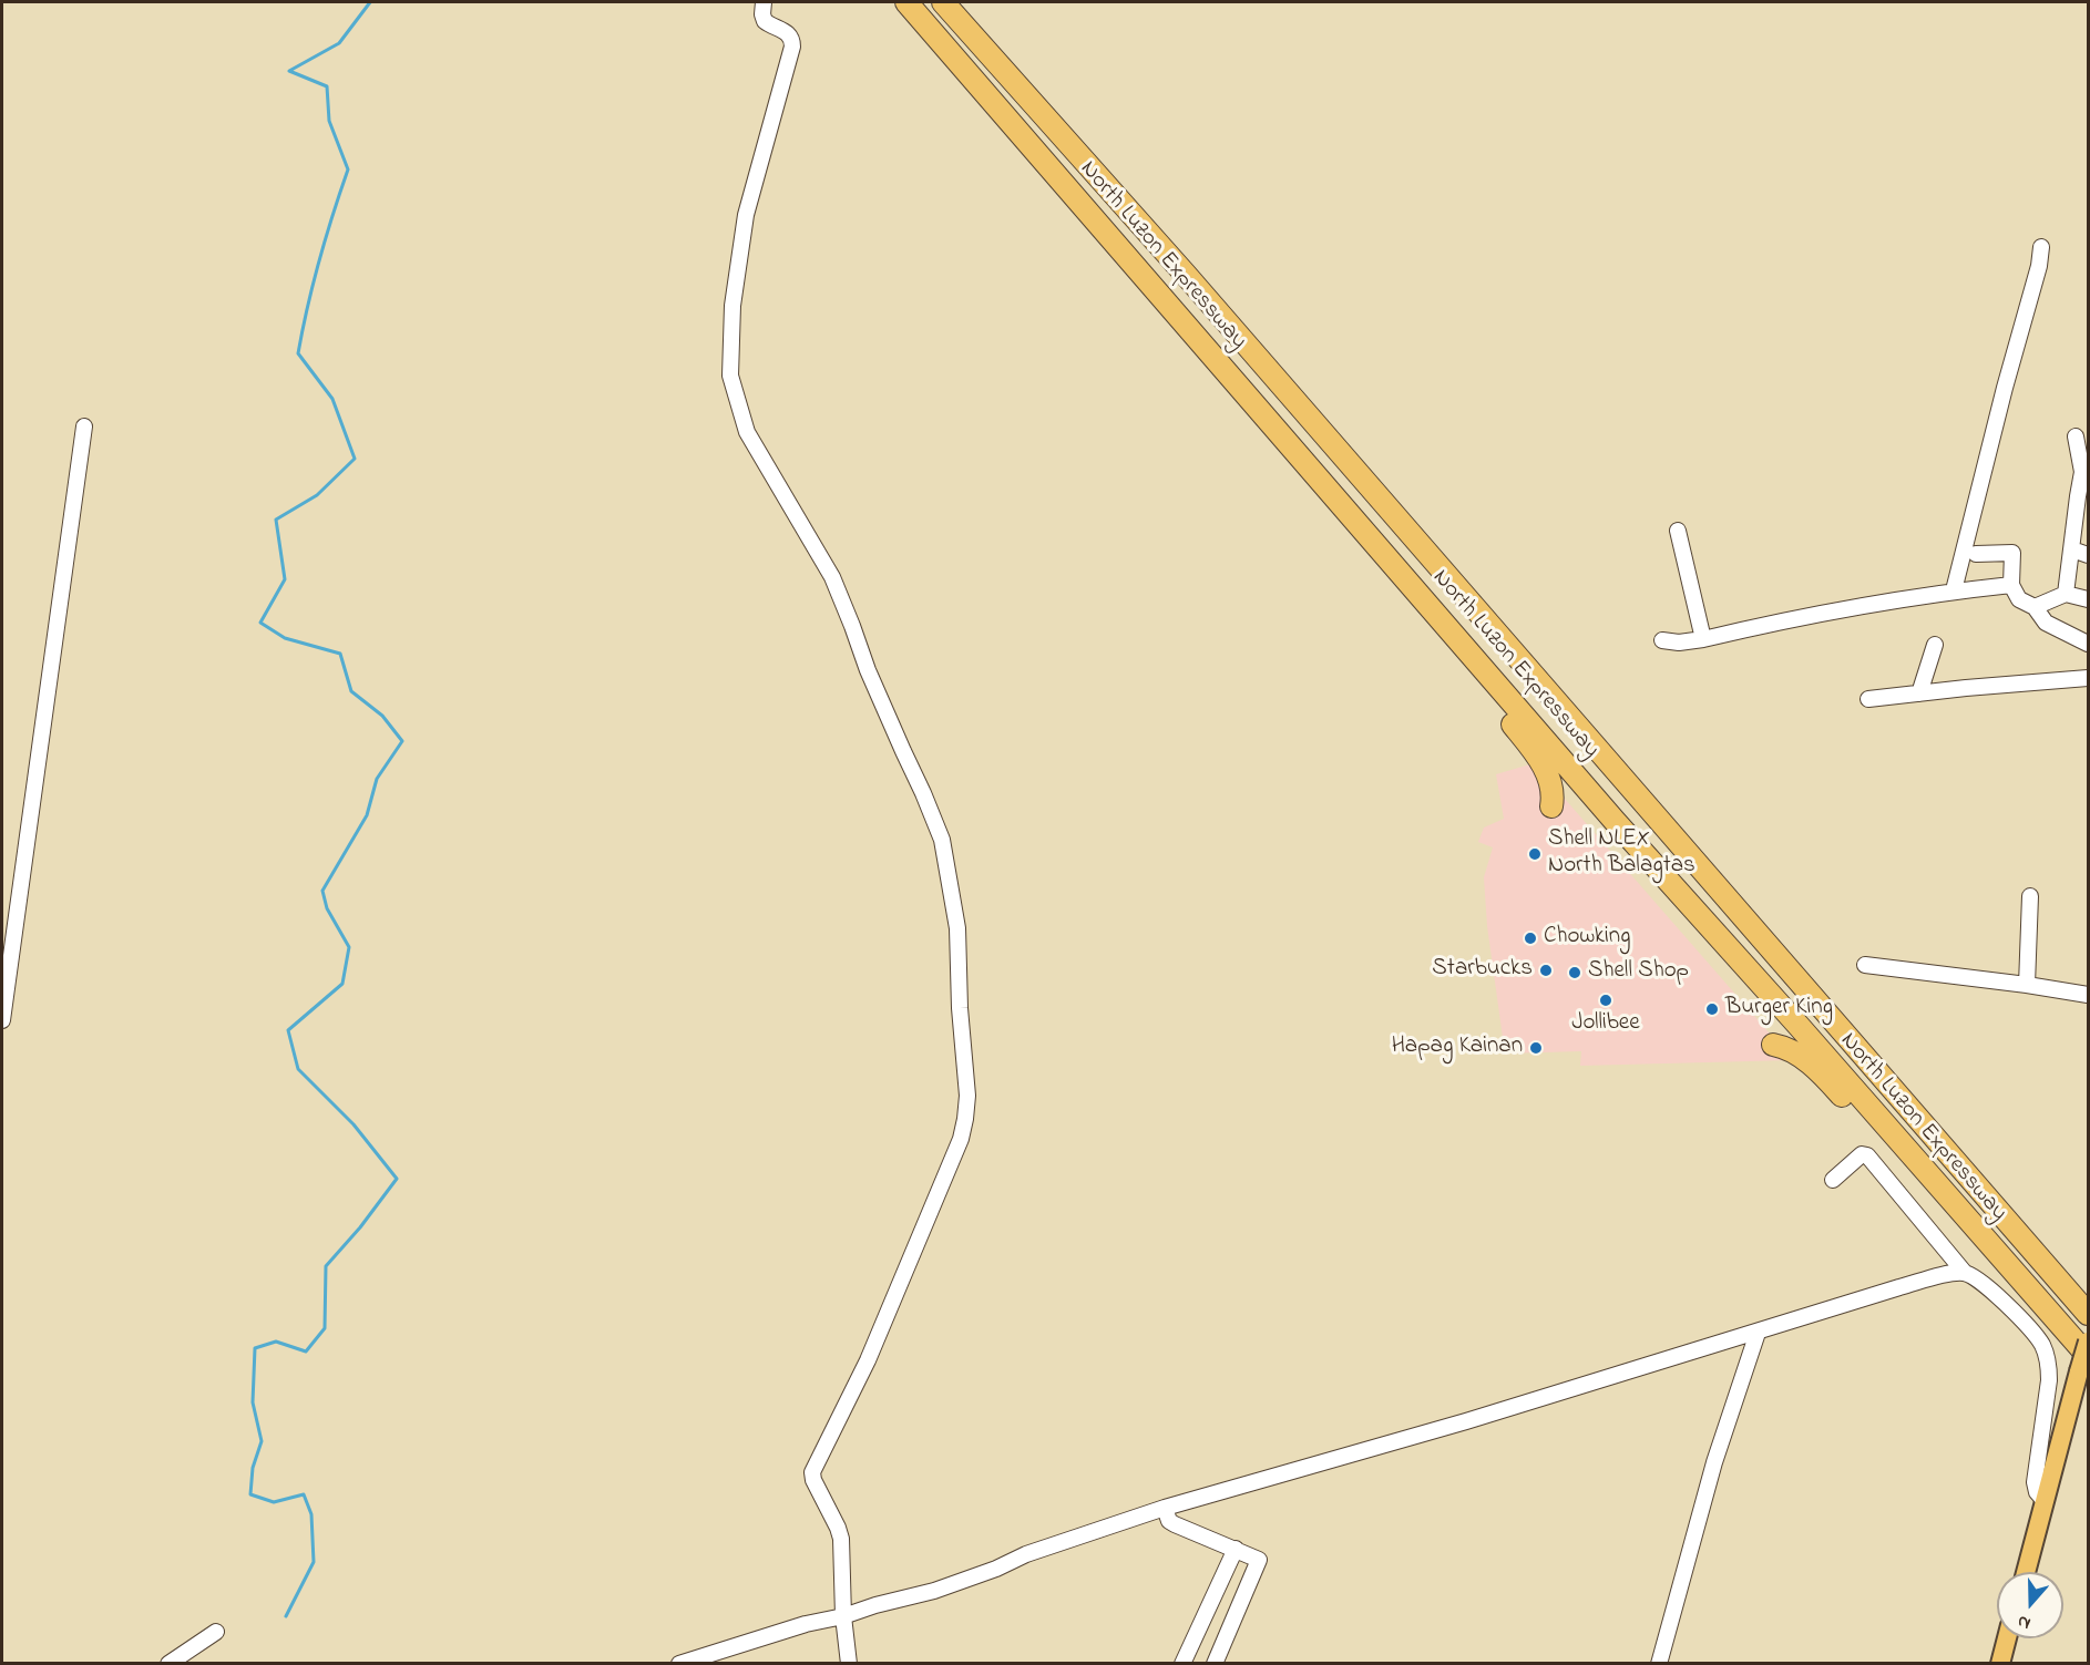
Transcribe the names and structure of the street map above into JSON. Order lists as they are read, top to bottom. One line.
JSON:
{"streets":{"highway":["North Luzon Expressway"]},"places":["Shell NLEX North Balagtas","Chowking","Starbucks","Shell Shop","Jollibee","Burger King","Hapag Kainan"],"north":"bottom"}
